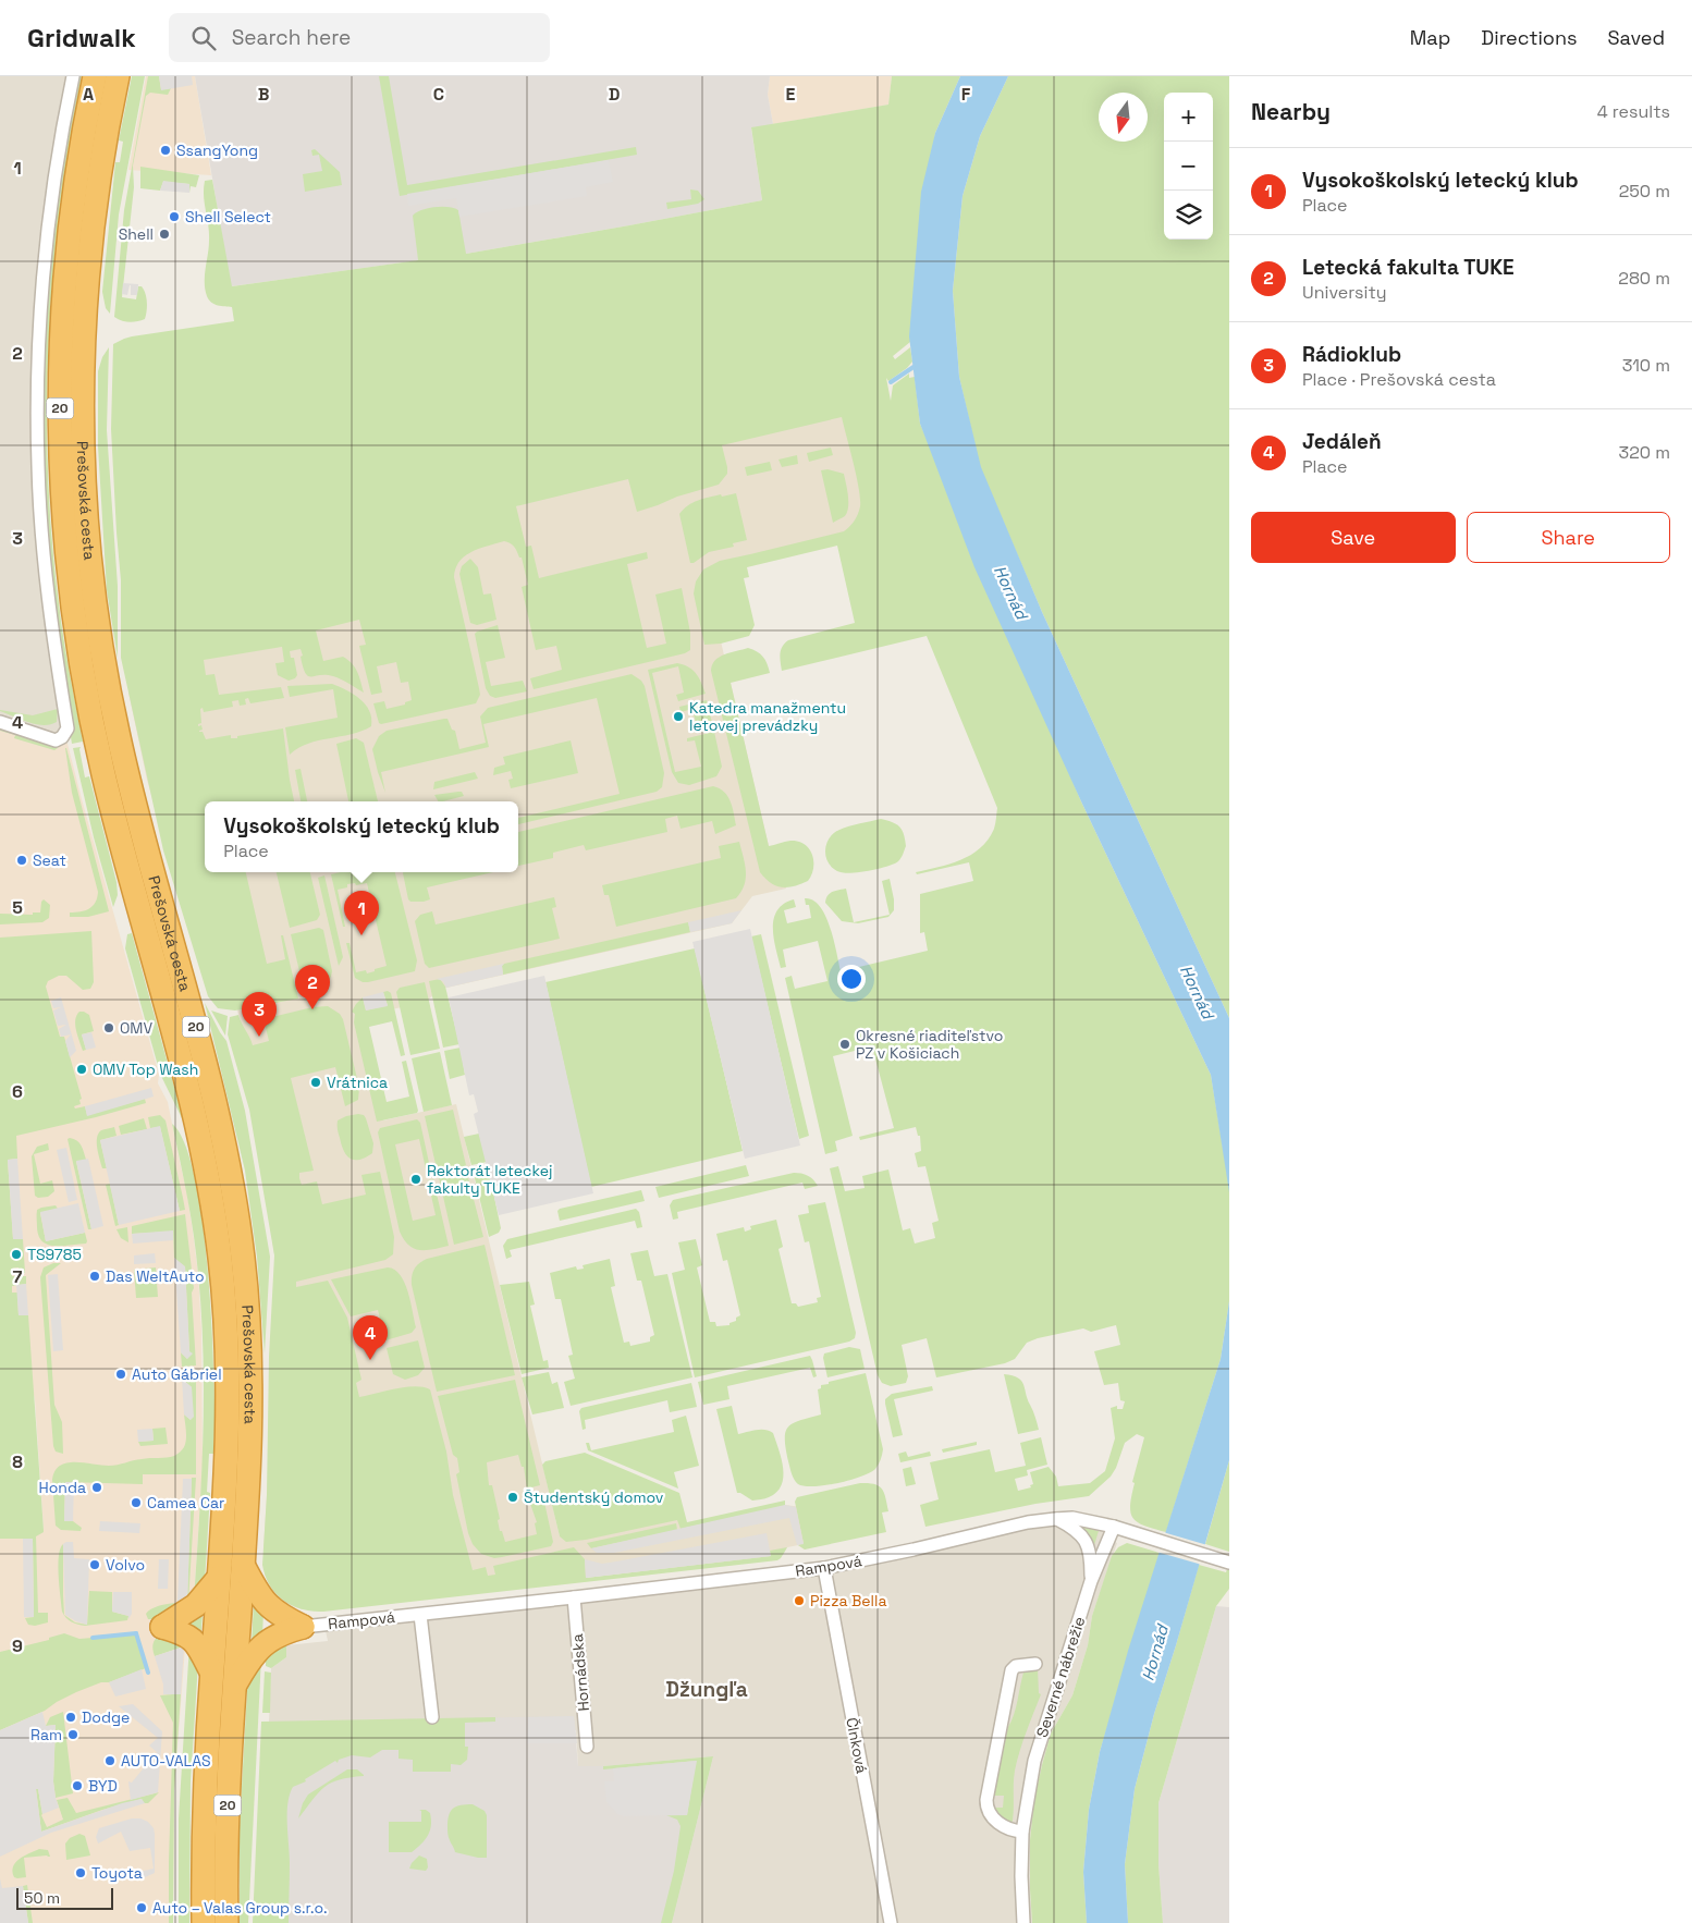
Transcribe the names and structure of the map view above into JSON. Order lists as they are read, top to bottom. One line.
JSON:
{"streets":{"highway":["20","Prešovská cesta"],"street":["Rampová","Hornádska","Severné nábrežie","Člnková"]},"crossings":[["Rampová","Hornádska"],["Rampová","Severné nábrežie"],["Rampová","Člnková"]],"districts":["Džungľa"],"water":["Hornád"],"places":["SsangYong","Shell Select","Shell","Katedra manažmentu letovej prevádzky","Seat","OMV","Okresné riaditeľstvo PZ v Košiciach","OMV Top Wash","Vrátnica","Rektorát leteckej fakulty TUKE","TS9785","Das WeltAuto","Auto Gábriel","Honda","Študentský domov","Camea Car","Volvo","Pizza Bella","Dodge","Ram","AUTO-VALAS","BYD","Toyota","Auto – Valas Group s.r.o."],"scale_bar":"50 m","north":"bottom","page":{"header":"Gridwalk","search":"Search here","nav":["Map","Directions","Saved"],"heading":["Nearby","4 results"],"map_buttons":["+","−"],"list":[{"mark":"1","name":"Vysokoškolský letecký klub","note":"Place","value":"250 m"},{"mark":"2","name":"Letecká fakulta TUKE","note":"University","value":"280 m"},{"mark":"3","name":"Rádioklub","note":"Place · Prešovská cesta","value":"310 m"},{"mark":"4","name":"Jedáleň","note":"Place","value":"320 m"}],"buttons":["Save","Share"],"popup":["Vysokoškolský letecký klub","Place"],"pins":["1","2","3","4"],"scale":"50 m"},"grid":{"columns":["A","B","C","D","E","F"],"rows":["1","2","3","4","5","6","7","8","9"]}}
